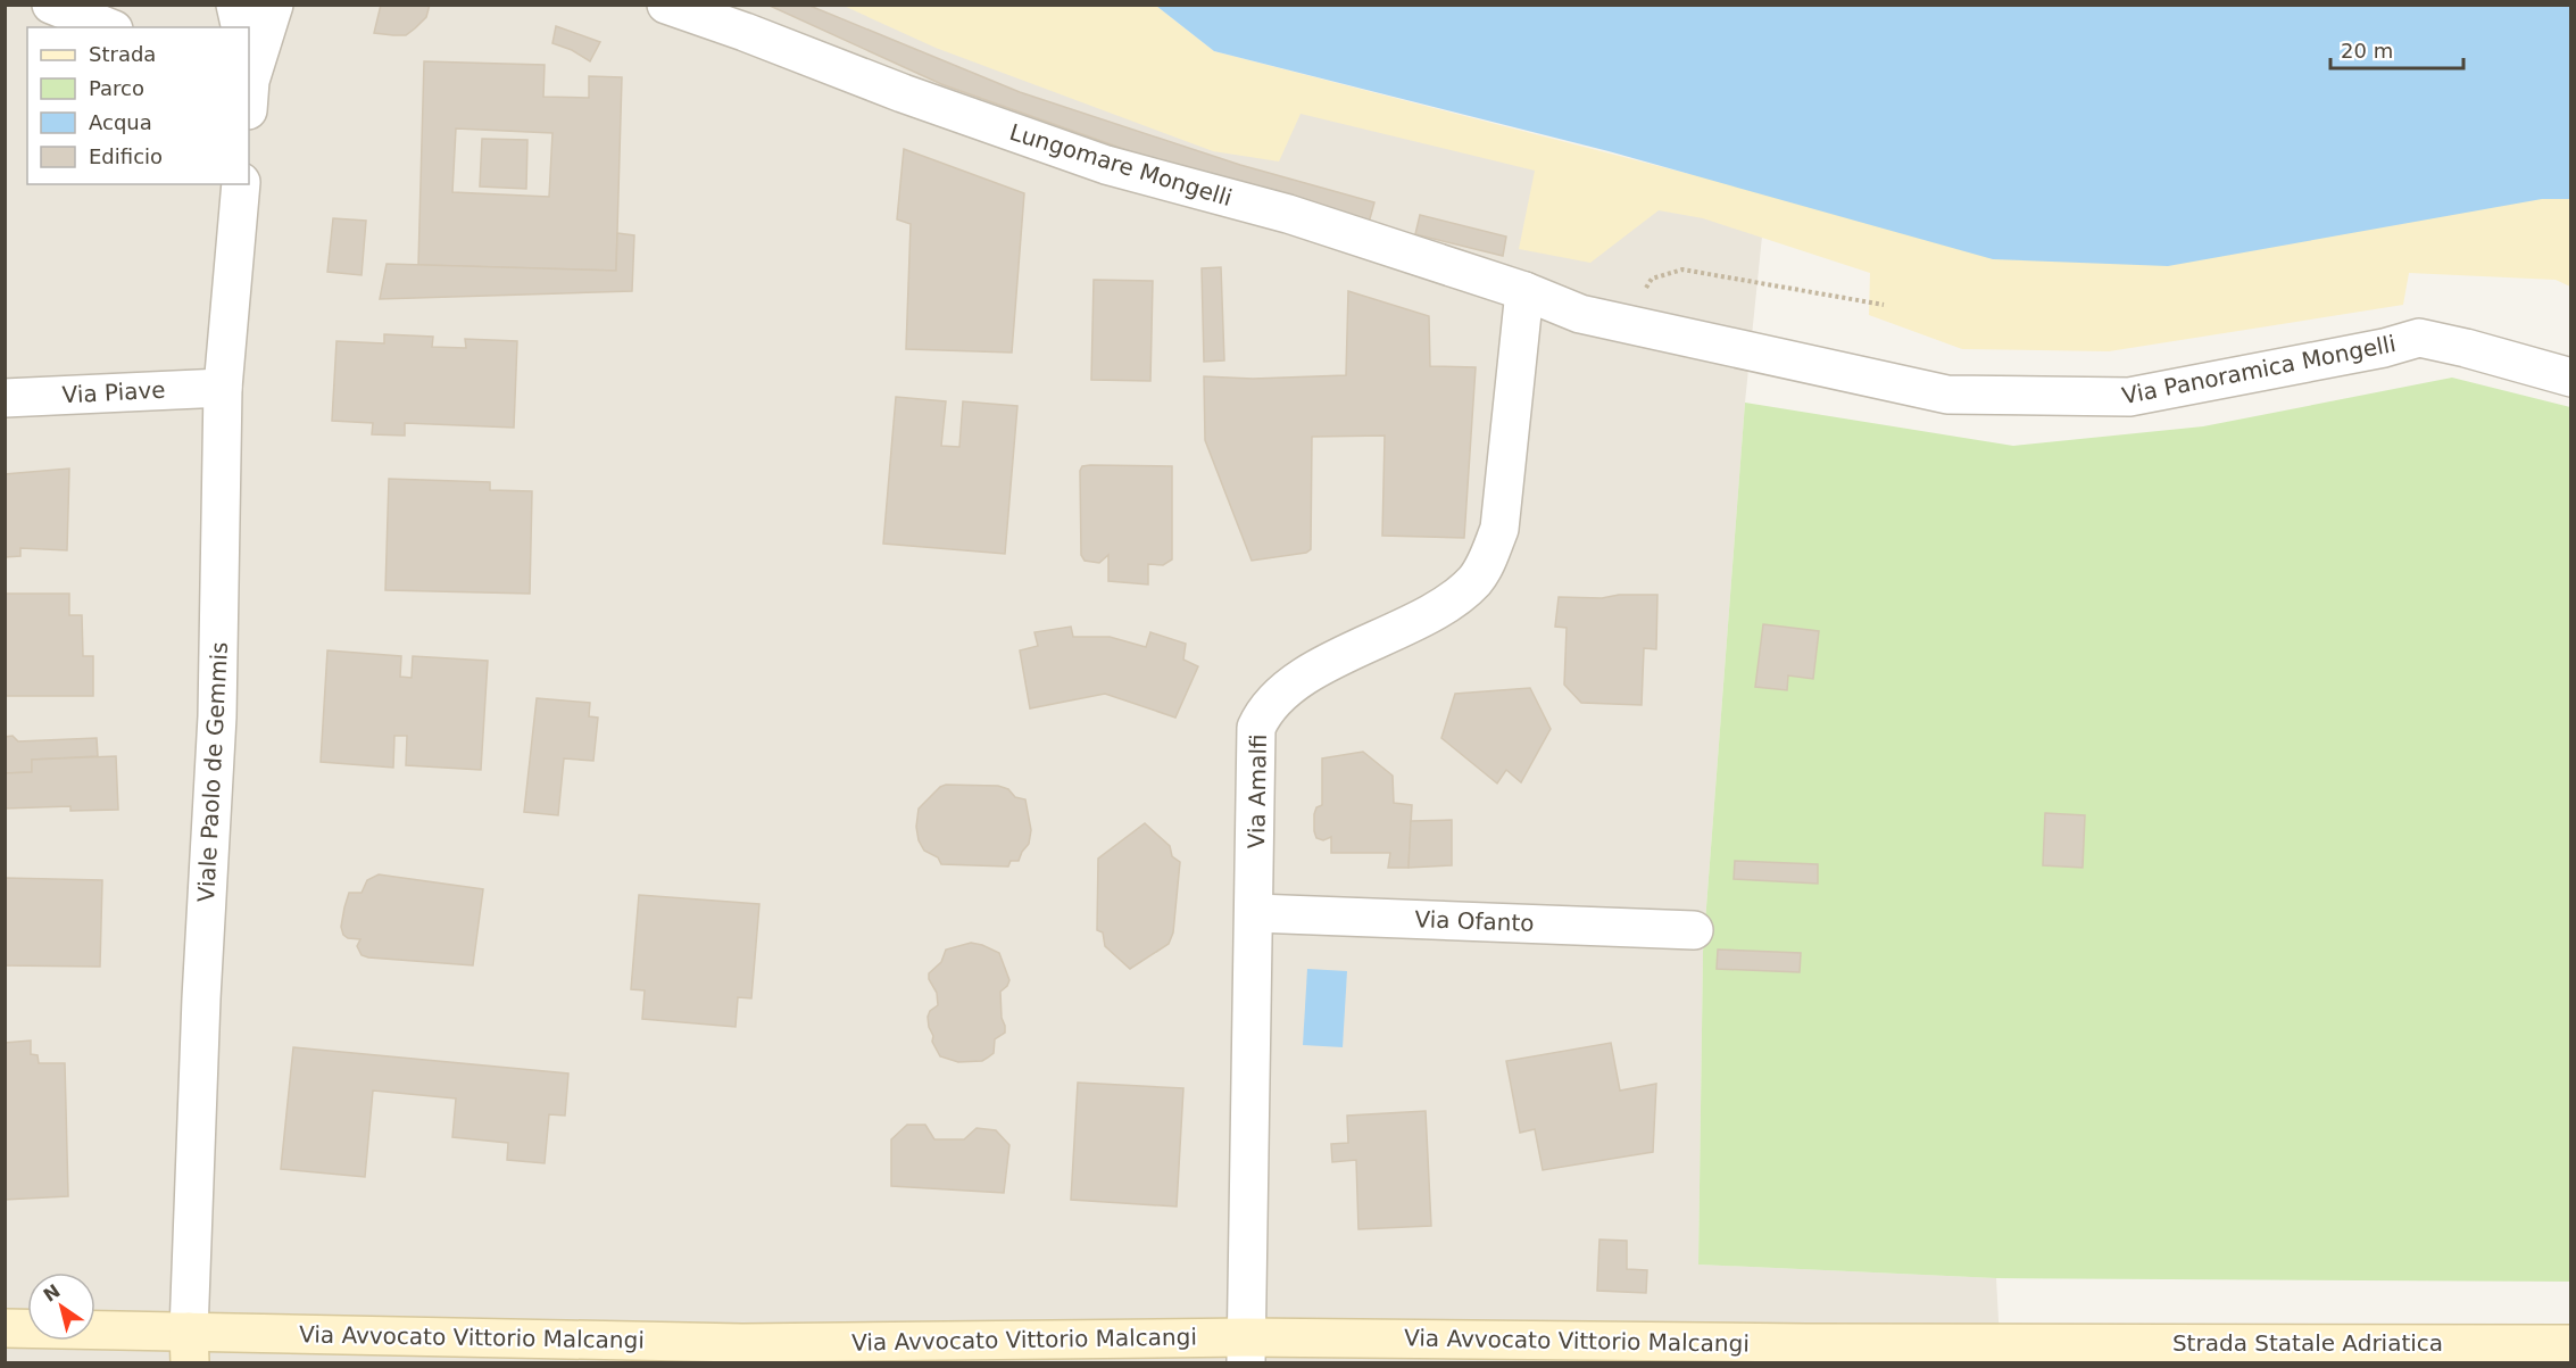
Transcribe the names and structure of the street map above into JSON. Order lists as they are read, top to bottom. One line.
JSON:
{"streets":{"main road":["Via Avvocato Vittorio Malcangi","Strada Statale Adriatica"],"street":["Lungomare Mongelli","Via Panoramica Mongelli","Via Piave","Viale Paolo de Gemmis","Via Amalfi","Via Ofanto"]},"crossings":[["Lungomare Mongelli","Via Panoramica Mongelli"],["Lungomare Mongelli","Via Amalfi"],["Via Piave","Viale Paolo de Gemmis"],["Viale Paolo de Gemmis","Via Avvocato Vittorio Malcangi"],["Via Amalfi","Via Ofanto"],["Via Amalfi","Via Avvocato Vittorio Malcangi"],["Via Avvocato Vittorio Malcangi","Strada Statale Adriatica"]],"legend":["Strada","Parco","Acqua","Edificio"],"scale_bar":"20 m","north":"top left"}
